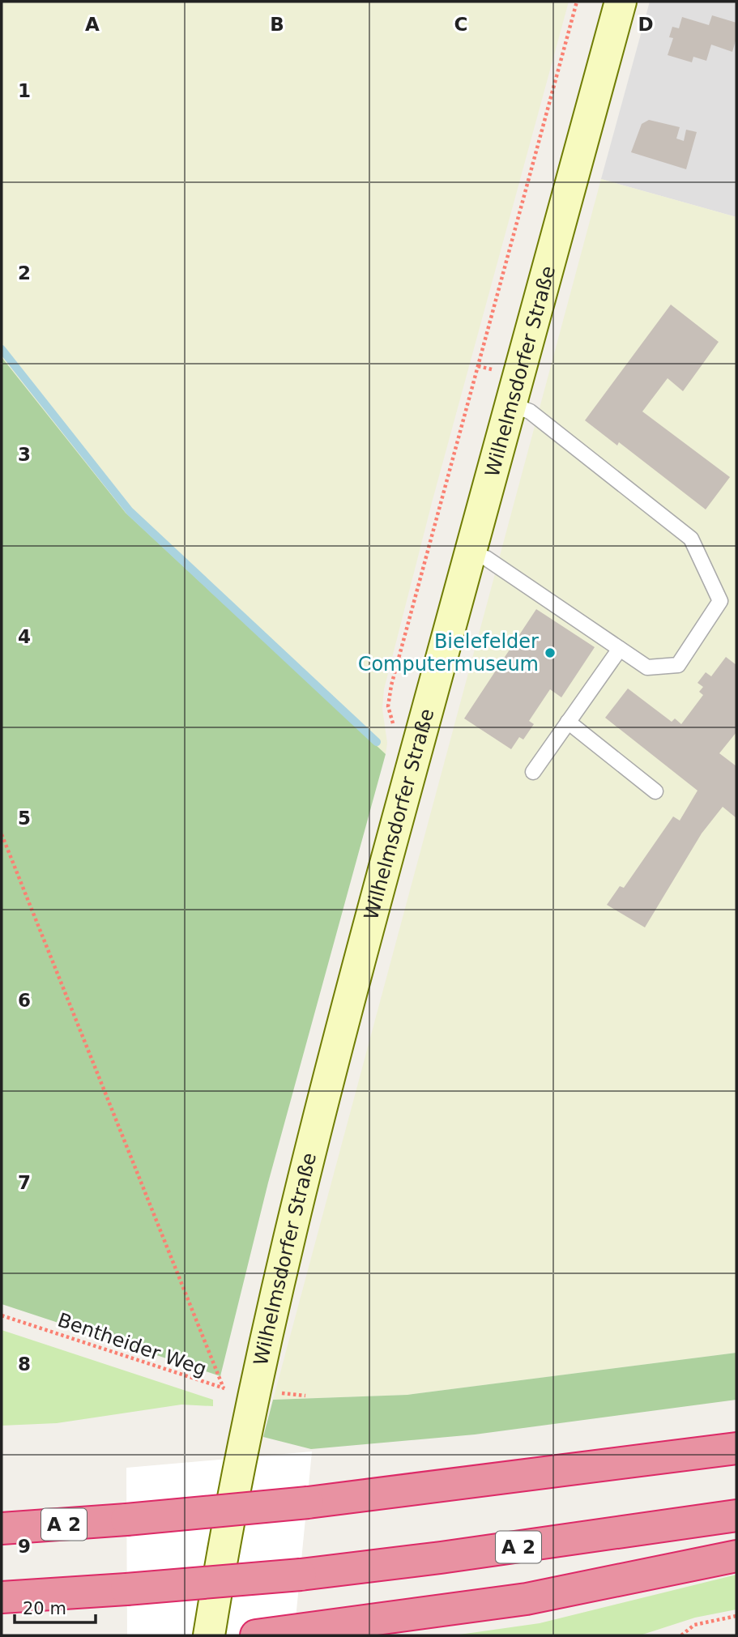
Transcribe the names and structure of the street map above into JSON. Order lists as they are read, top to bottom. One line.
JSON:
{"streets":{"highway":["A 2"],"street":["Wilhelmsdorfer Straße"],"path":["Bentheider Weg"]},"crossings":[["Wilhelmsdorfer Straße","Bentheider Weg"]],"places":["Bielefelder Computermuseum"],"scale_bar":"20 m","grid":{"columns":["A","B","C","D"],"rows":["1","2","3","4","5","6","7","8","9"]}}
